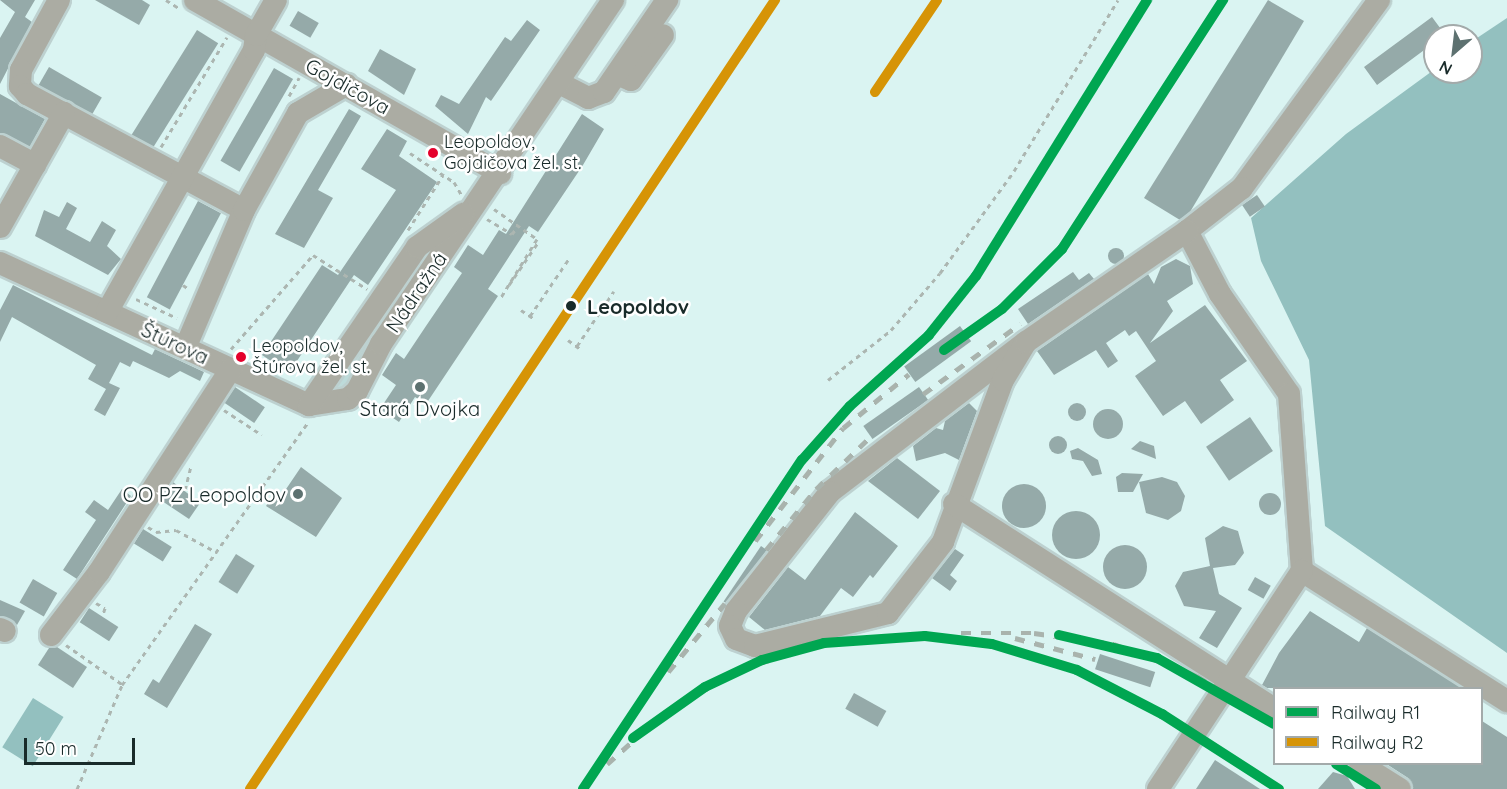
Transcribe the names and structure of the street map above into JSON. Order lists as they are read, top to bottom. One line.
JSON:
{"streets":{"street":["Gojdičova","Nádražná","Štúrova"]},"crossings":[["Gojdičova","Nádražná"],["Nádražná","Štúrova"]],"places":["Leopoldov, Gojdičova žel. st.","Leopoldov","Leopoldov, Štúrova žel. st.","Stará Dvojka","OO PZ Leopoldov"],"lines":["rail line R1","rail line R2"],"legend":["Railway R1","Railway R2"],"scale_bar":"50 m","north":"bottom left"}
